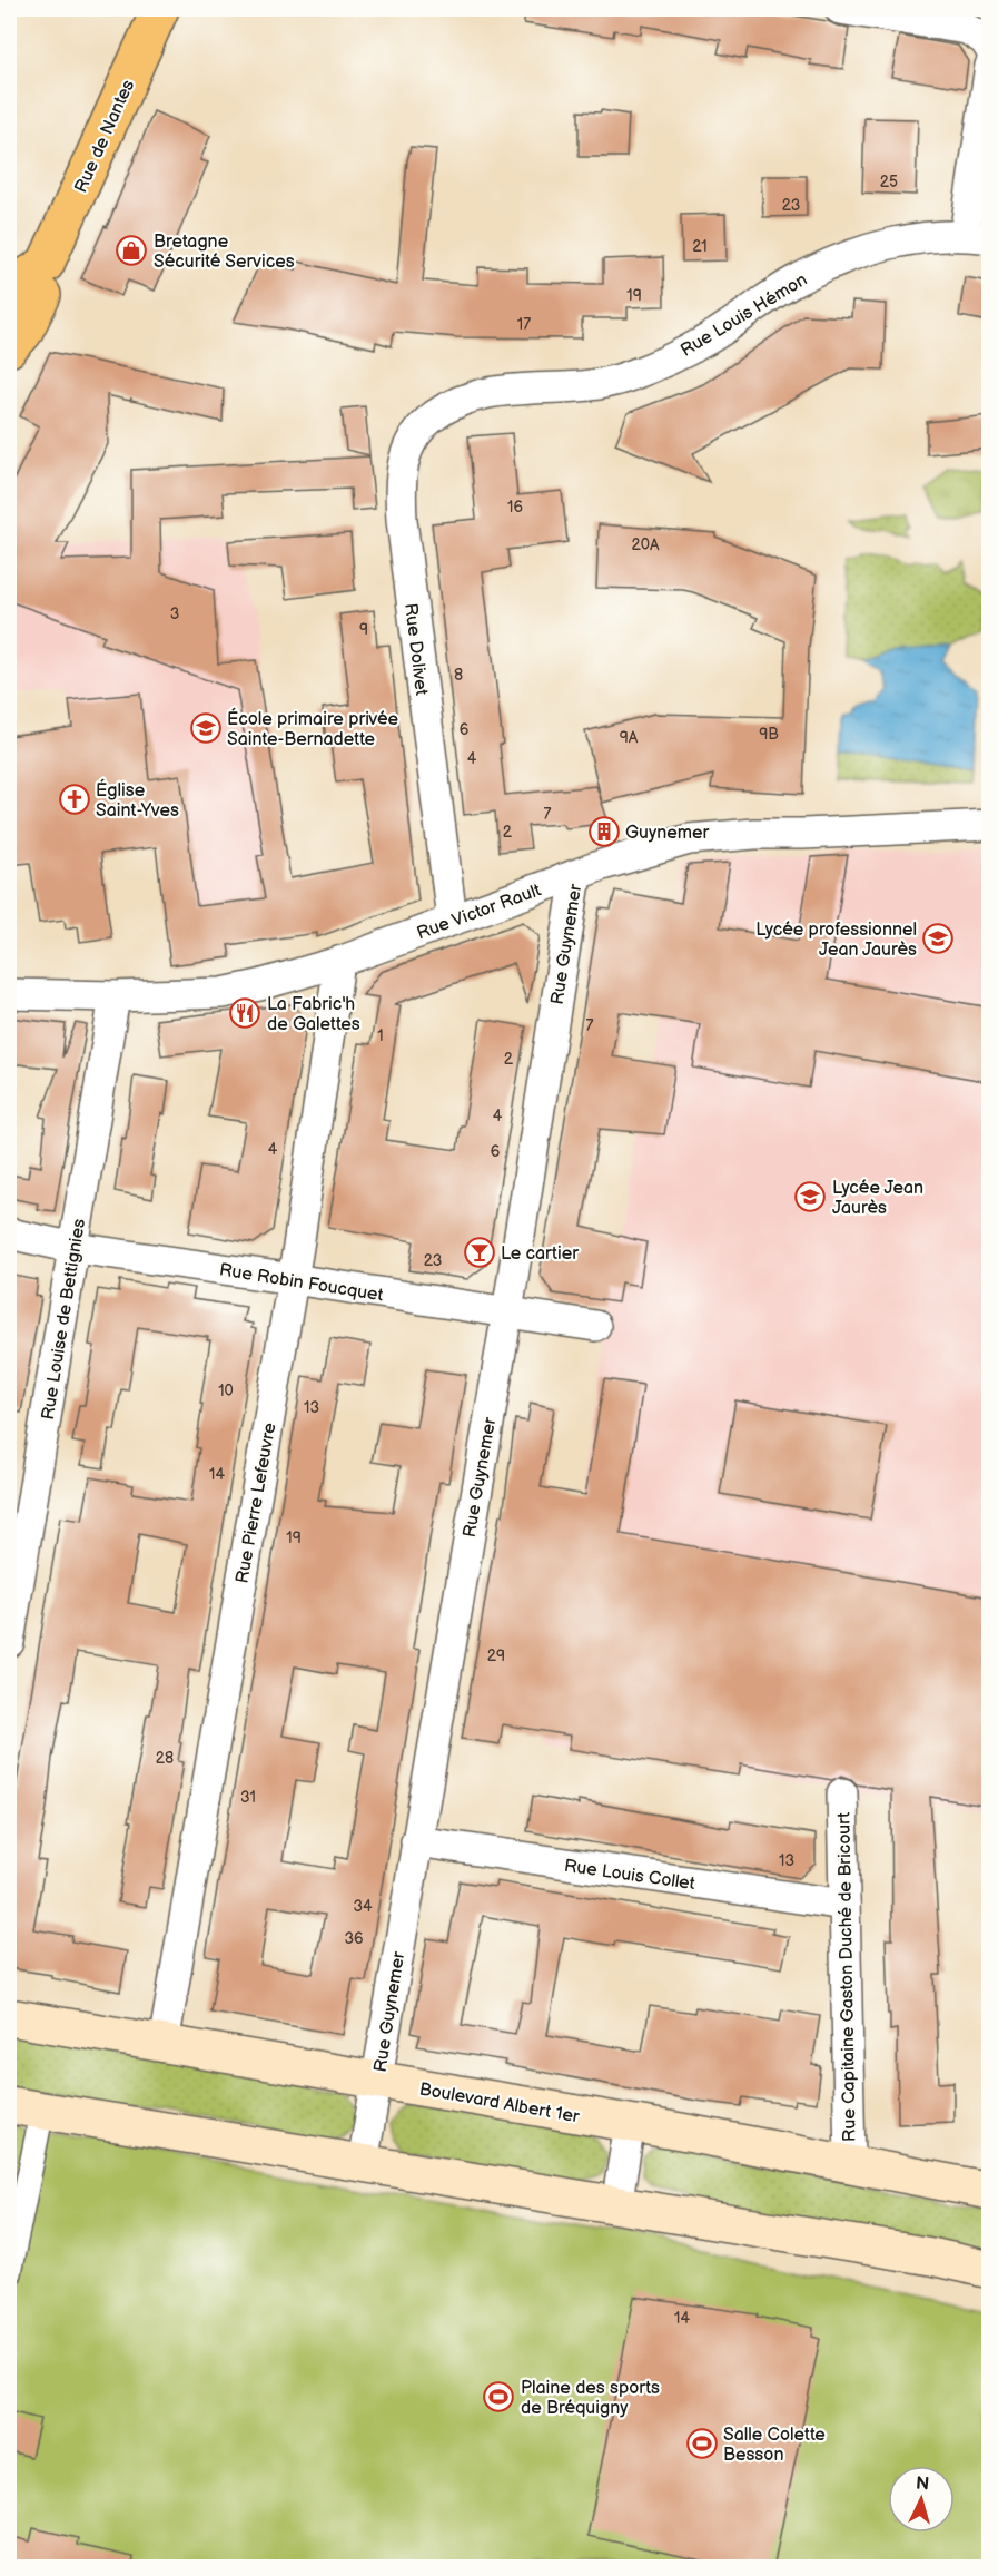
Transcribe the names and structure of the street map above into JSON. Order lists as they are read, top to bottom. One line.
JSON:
{"streets":{"main road":["Rue de Nantes","Boulevard Albert 1er"],"street":["Rue Louis Hémon","Rue Dolivet","Rue Victor Rault","Rue Guynemer","Rue Robin Foucquet","Rue Louise de Bettignies","Rue Pierre Lefeuvre","Rue Louis Collet","Rue Capitaine Gaston Duché de Bricourt"]},"crossings":[["Rue Louis Hémon","Rue Dolivet"],["Rue Dolivet","Rue Victor Rault"],["Rue Victor Rault","Rue Guynemer"],["Rue Victor Rault","Rue Louise de Bettignies"],["Rue Victor Rault","Rue Pierre Lefeuvre"],["Rue Guynemer","Rue Robin Foucquet"],["Rue Guynemer","Rue Louis Collet"],["Rue Guynemer","Boulevard Albert 1er"],["Rue Robin Foucquet","Rue Louise de Bettignies"],["Rue Robin Foucquet","Rue Pierre Lefeuvre"],["Rue Pierre Lefeuvre","Boulevard Albert 1er"],["Rue Louis Collet","Rue Capitaine Gaston Duché de Bricourt"],["Rue Capitaine Gaston Duché de Bricourt","Boulevard Albert 1er"]],"places":{"shop":["Bretagne Sécurité Services"],"school or university":["École primaire privée Sainte-Bernadette","Lycée professionnel Jean Jaurès","Lycée Jean Jaurès"],"church":["Église Saint-Yves"],"building":["Guynemer"],"restaurant":["La Fabric'h de Galettes"],"bar":["Le cartier"],"sports":["Plaine des sports de Bréquigny","Salle Colette Besson"]},"house_numbers":["25","23","21","19","17","16","20A","3","9","8","6","9B","9A","4","7","2","7","1","2","4","4","6","23","10","13","14","19","29","28","31","13","34","36","14"],"north":"top"}
